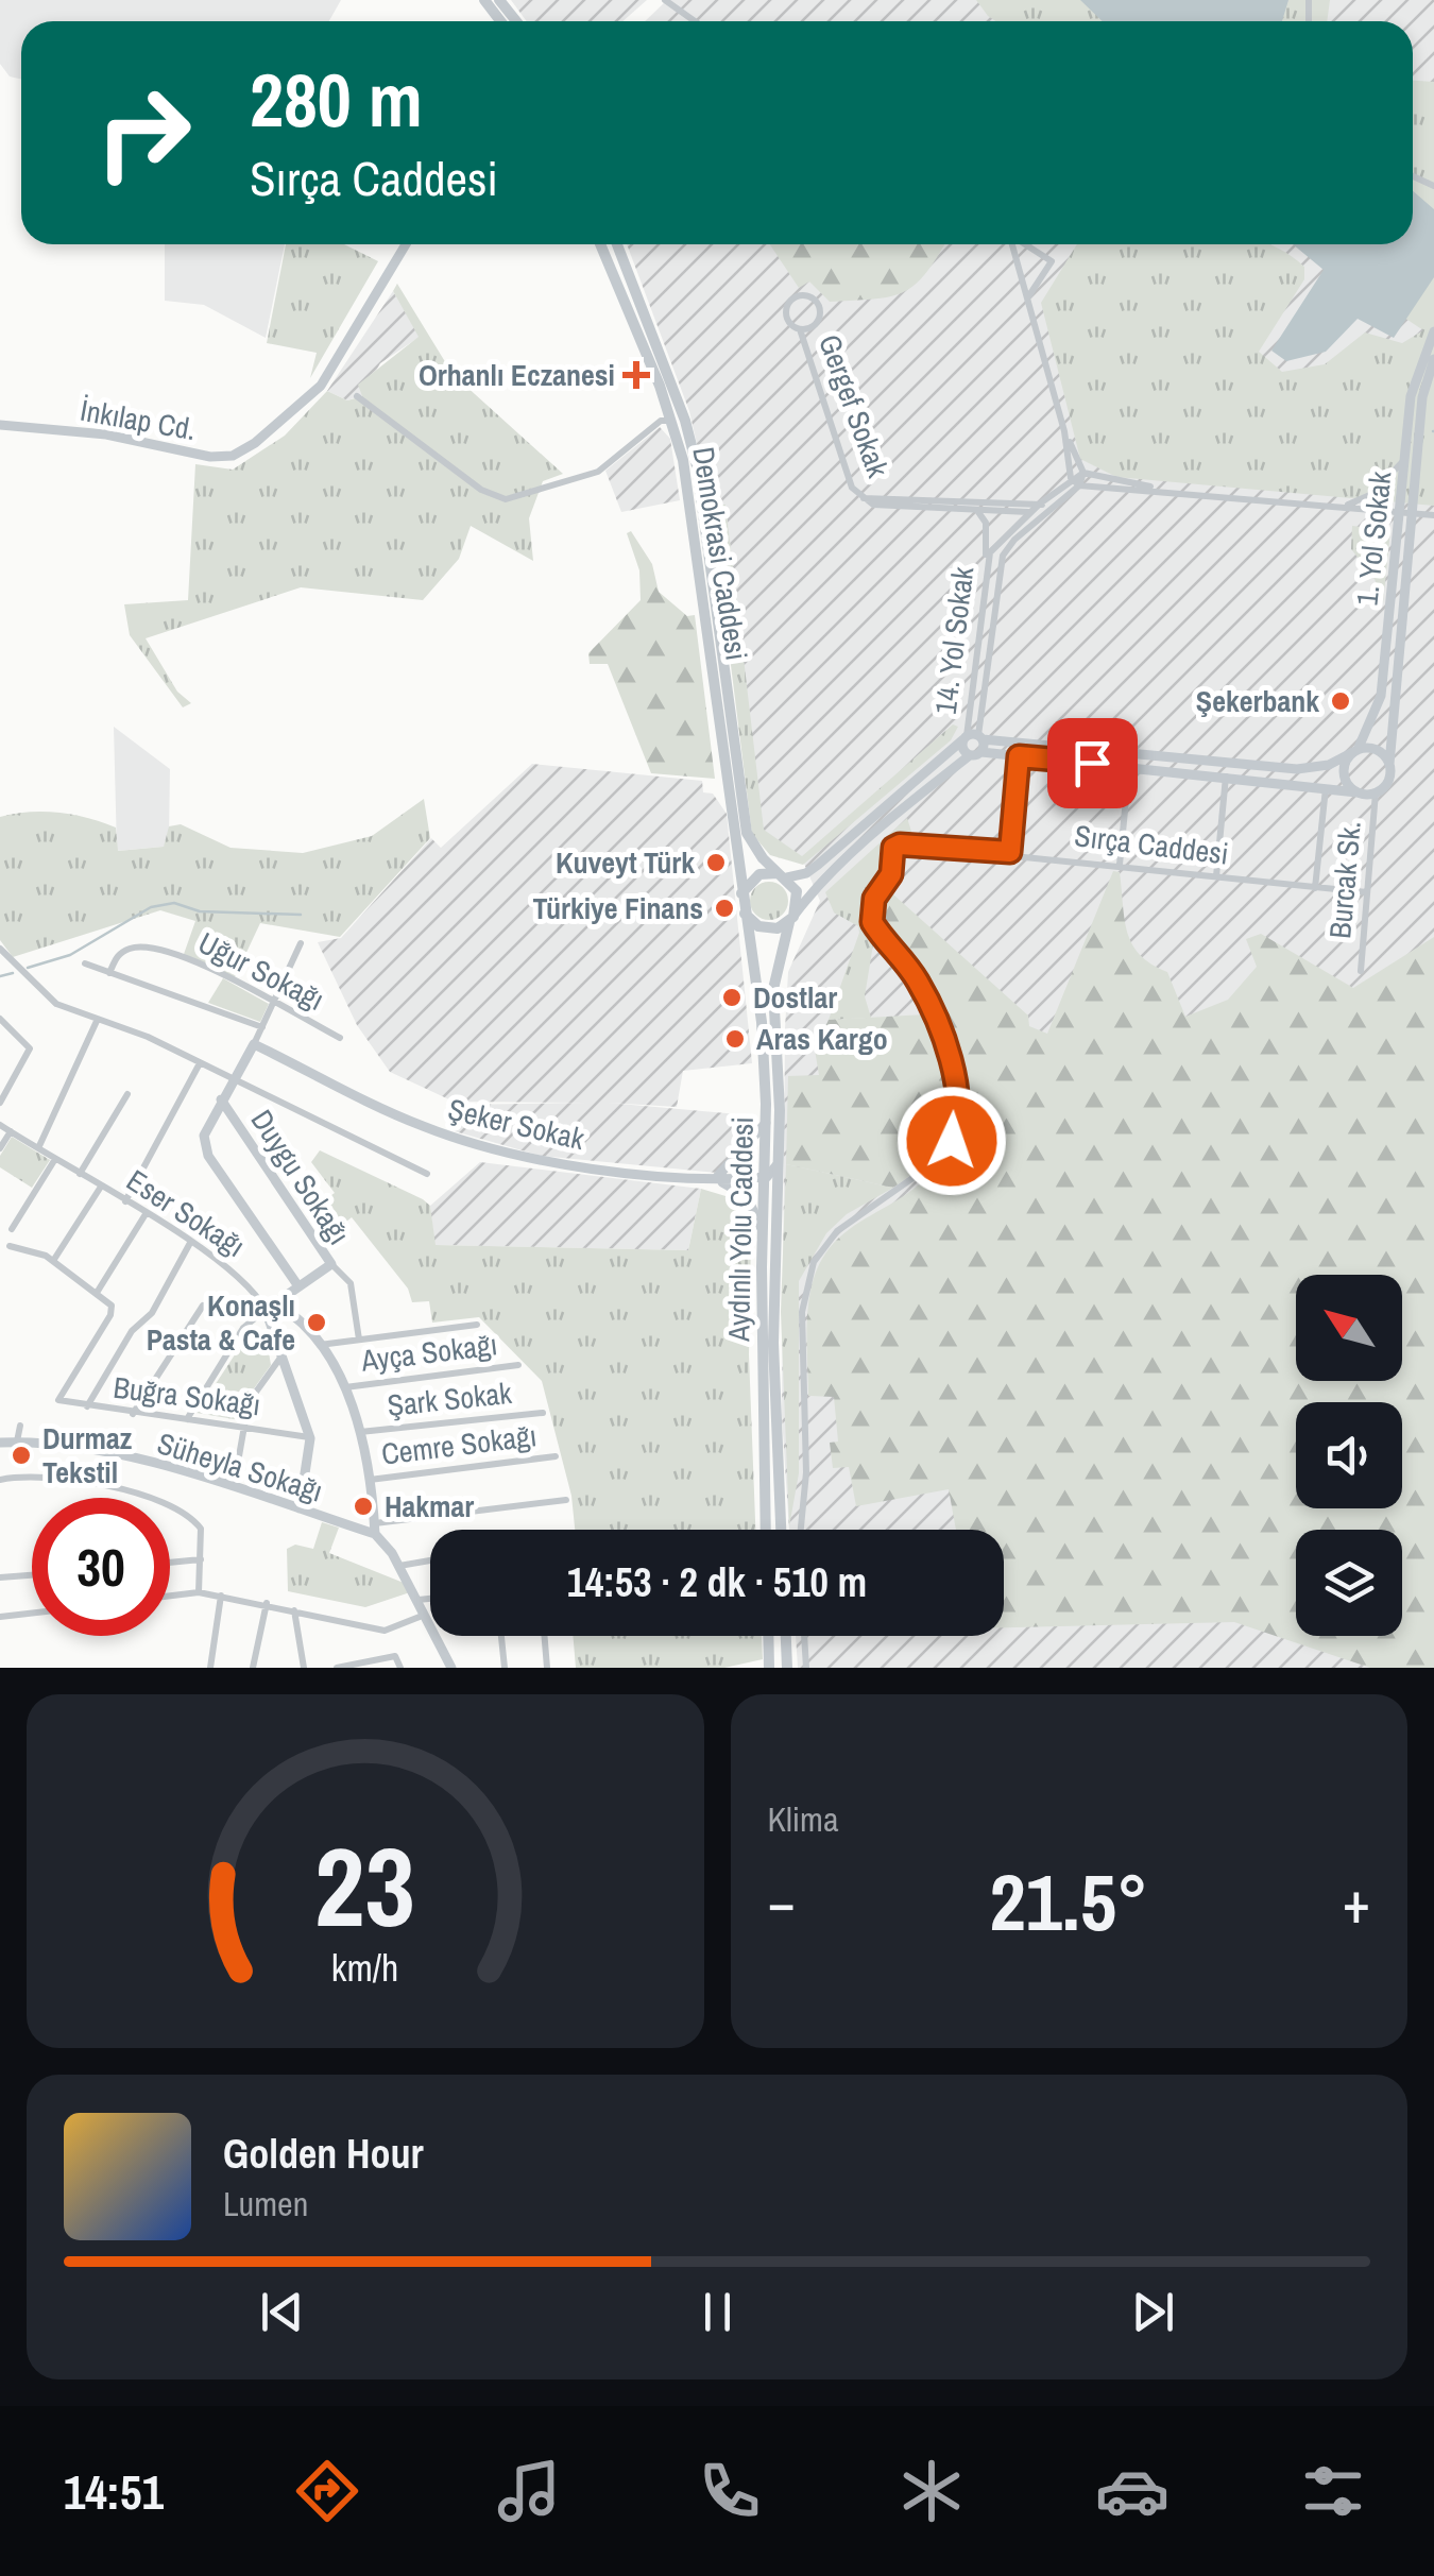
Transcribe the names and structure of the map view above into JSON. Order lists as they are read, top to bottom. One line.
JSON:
{"streets":{"main road":["Demokrasi Caddesi","Aydınlı Yolu Caddesi"],"street":["Gergef Sokak","İnkılap Cd.","1. Yol Sokak","14. Yol Sokak","Sırça Caddesi","Burcak Sk.","Uğur Sokağı","Şeker Sokak","Duygu Sokağı","Eser Sokağı","Ayça Sokağı","Buğra Sokağı","Şark Sokak","Cemre Sokağı","Süheyla Sokağı"]},"crossings":[["Gergef Sokak","14. Yol Sokak"],["1. Yol Sokak","Burcak Sk."],["Demokrasi Caddesi","Aydınlı Yolu Caddesi"],["Sırça Caddesi","Burcak Sk."],["Uğur Sokağı","Duygu Sokağı"],["Şeker Sokak","Duygu Sokağı"],["Şeker Sokak","Aydınlı Yolu Caddesi"],["Duygu Sokağı","Eser Sokağı"],["Eser Sokağı","Buğra Sokağı"],["Eser Sokağı","Süheyla Sokağı"]],"places":{"health":["Orhanlı Eczanesi"],"other":["Şekerbank","Kuveyt Türk","Türkiye Finans","Dostlar","Aras Kargo","Konaşlı Pasta & Cafe","Durmaz Tekstil","Hakmar"]},"north":"top left","page":{"turn":["280 m","Sırça Caddesi"],"limit":"30","trip":"14:53 · 2 dk · 510 m","tile":"Klima","heat":["−","21.5°","+"],"song":["Golden Hour","Lumen"],"tabs":"14:51","gauge":["23","km/h"]}}
